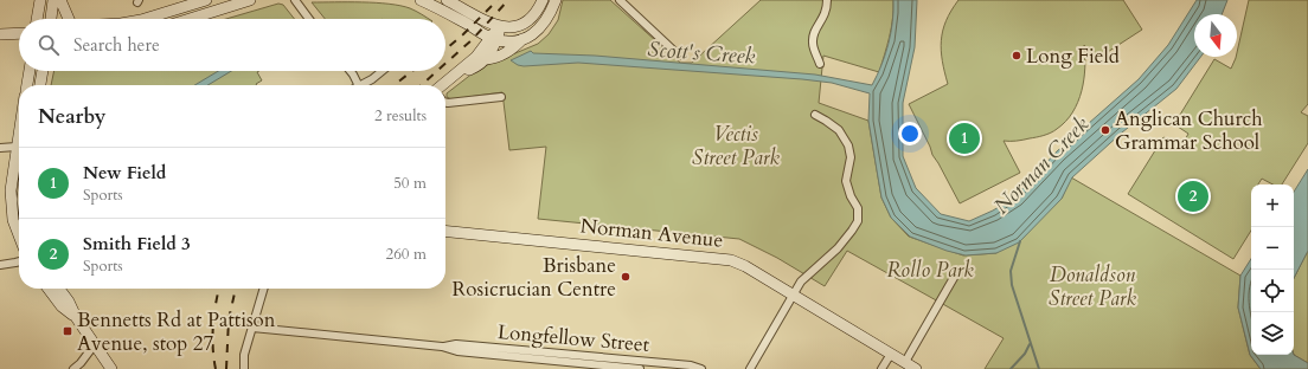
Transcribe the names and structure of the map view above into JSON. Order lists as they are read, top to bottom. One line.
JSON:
{"streets":{"main road":["Norman Avenue"],"street":["Longfellow Street"]},"water":["Scott's Creek","Norman Creek"],"parks":["Vectis Street Park","Rollo Park","Donaldson Street Park"],"places":{"other":["Long Field","Anglican Church Grammar School","Brisbane Rosicrucian Centre"],"transit":["Bennetts Rd at Pattison Avenue, stop 27"]},"north":"bottom","page":{"search":"Search here","heading":["Nearby","2 results"],"pins":["1","2"],"list":[{"mark":"1","name":"New Field","note":"Sports","value":"50 m"},{"mark":"2","name":"Smith Field 3","note":"Sports","value":"260 m"}],"map_buttons":["+","−"]}}
